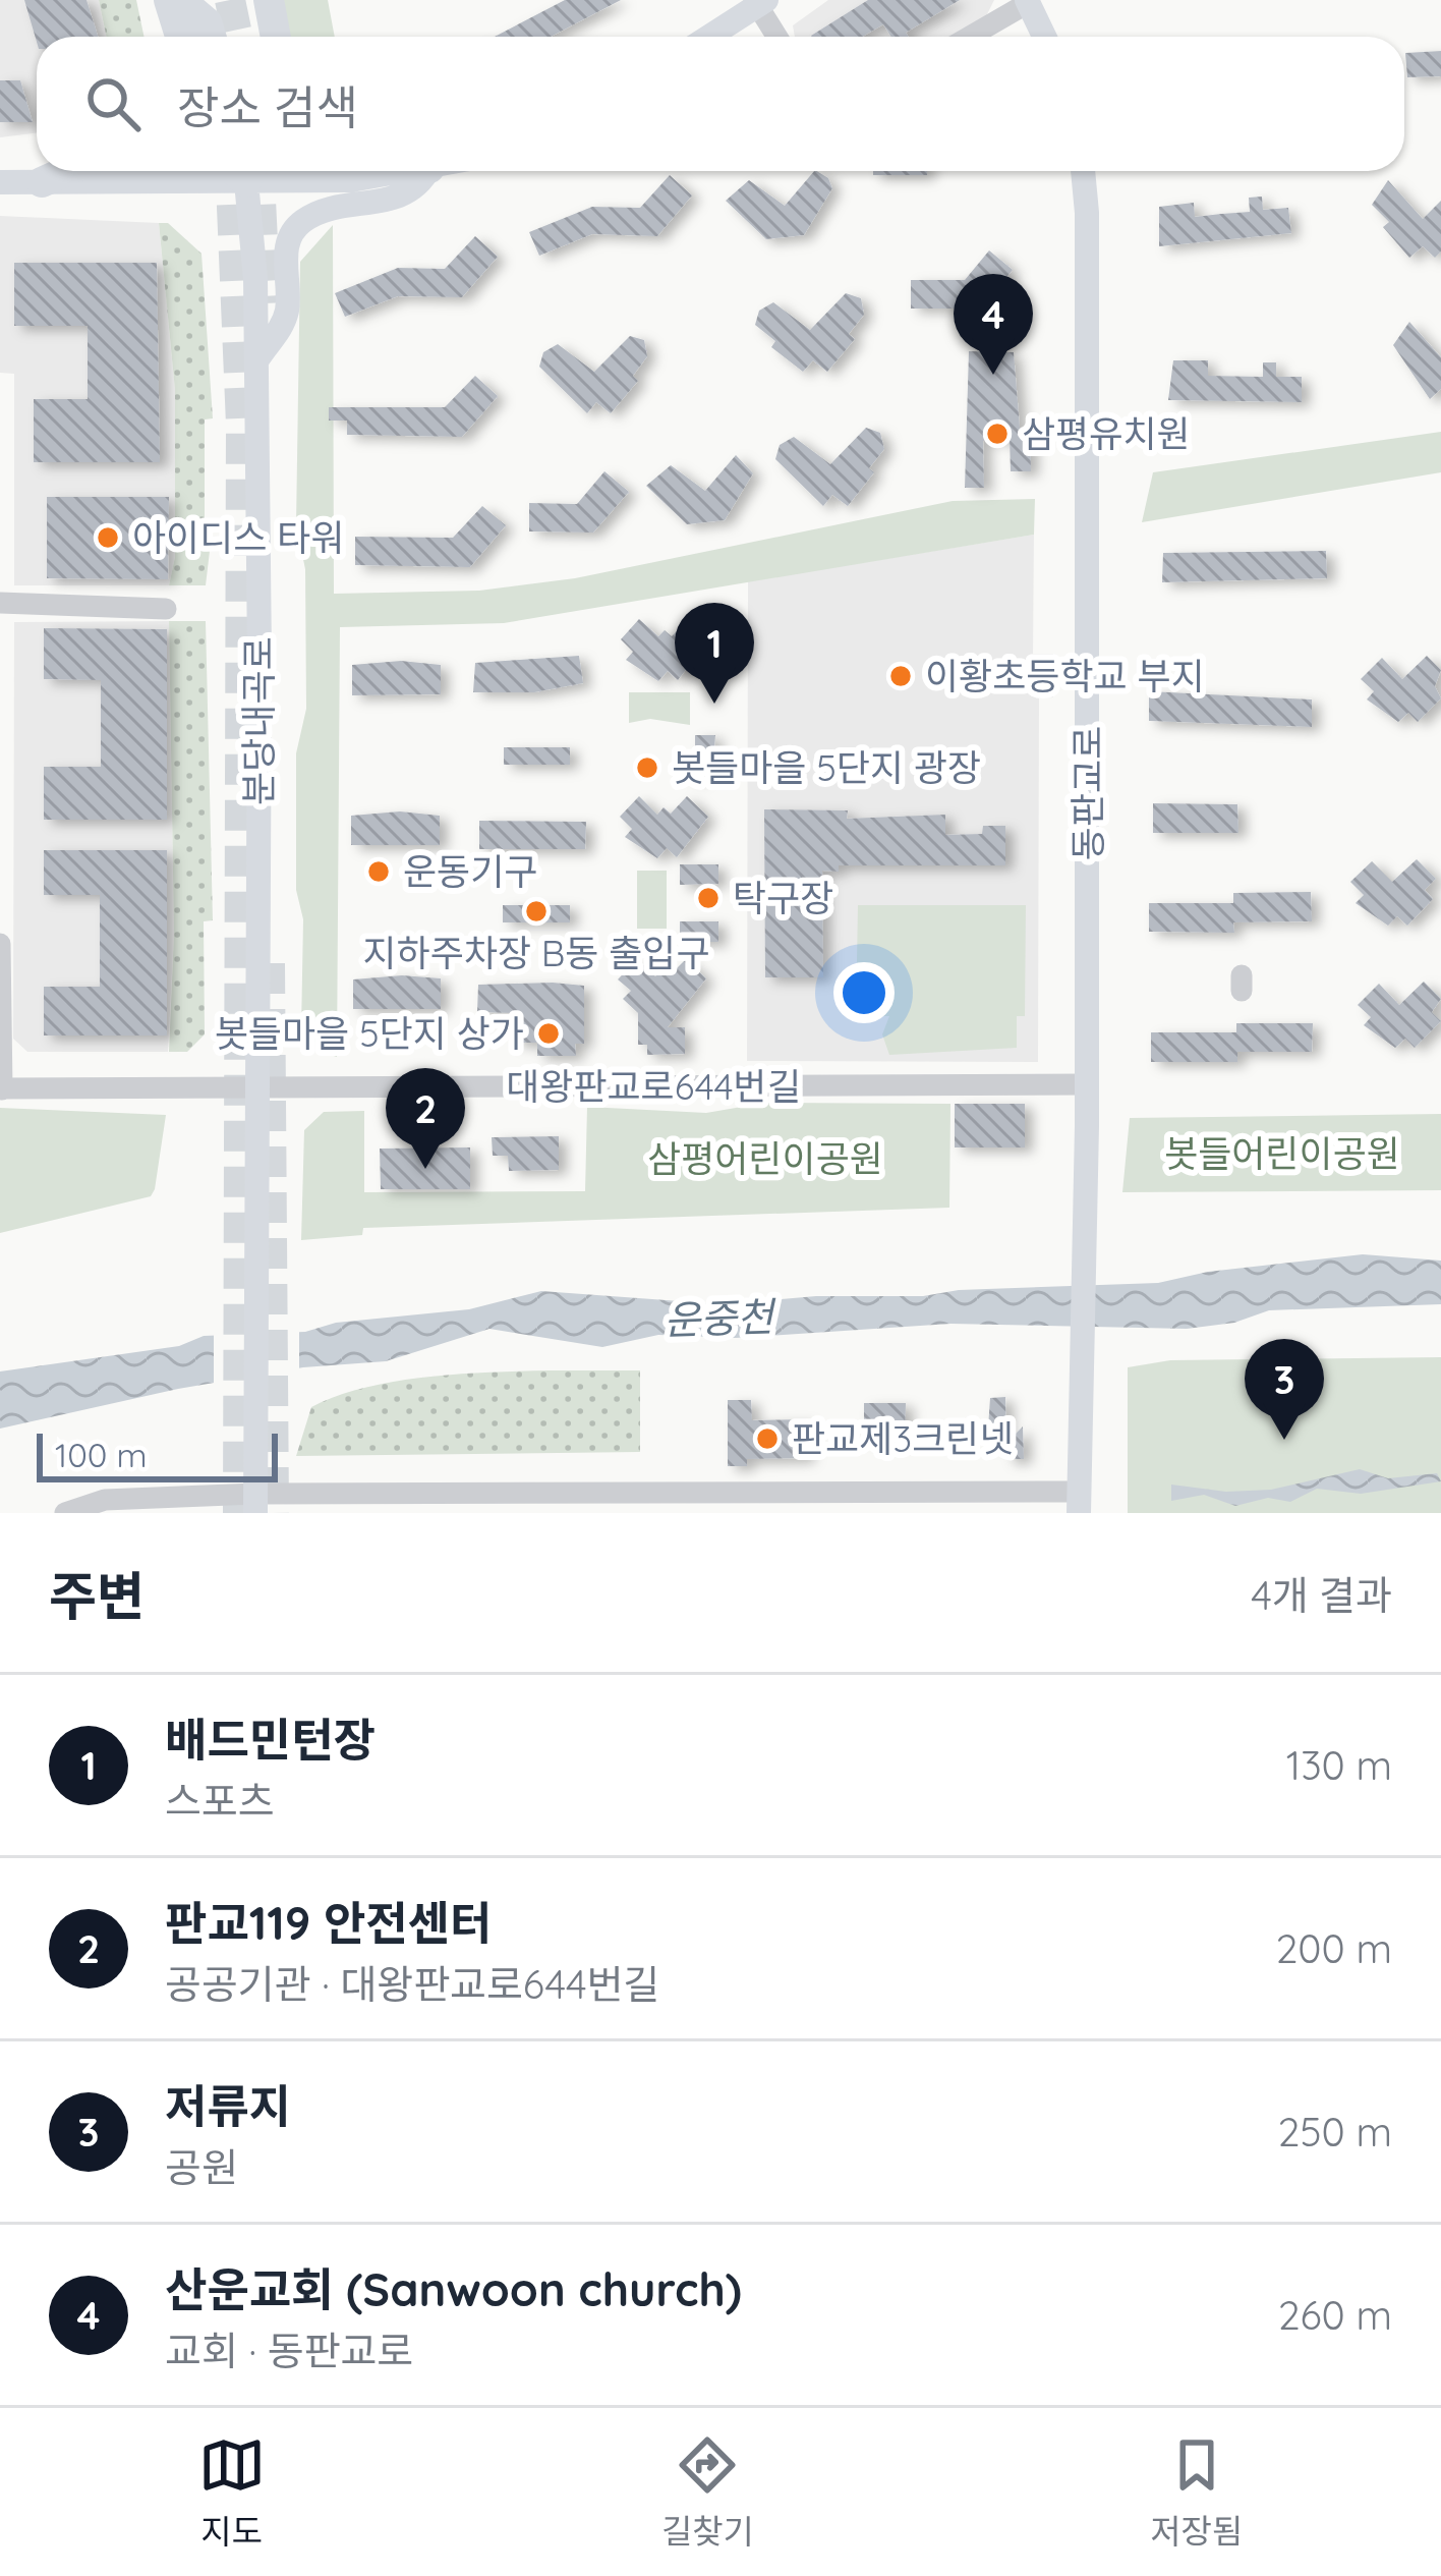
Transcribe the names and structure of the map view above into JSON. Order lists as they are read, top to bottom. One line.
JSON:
{"streets":{"main road":["분당내곡로","동판교로"],"street":["대왕판교로644번길"]},"crossings":[["분당내곡로","대왕판교로644번길"],["동판교로","대왕판교로644번길"]],"water":["운중천"],"parks":["봇들어린이공원","삼평어린이공원"],"places":["삼평유치원","아이디스 타워","이황초등학교 부지","봇들마을 5단지 광장","운동기구","탁구장","지하주차장 B동 출입구","봇들마을 5단지 상가","판교제3크린넷"],"scale_bar":"100 m","page":{"search":"장소 검색","pins":["4","1","2","3"],"scale":"100 m","heading":["주변","4개 결과"],"list":[{"mark":"1","name":"배드민턴장","note":"스포츠","value":"130 m"},{"mark":"2","name":"판교119 안전센터","note":"공공기관 · 대왕판교로644번길","value":"200 m"},{"mark":"3","name":"저류지","note":"공원","value":"250 m"},{"mark":"4","name":"산운교회 (Sanwoon church)","note":"교회 · 동판교로","value":"260 m"}],"nav":["지도","길찾기","저장됨"]}}
